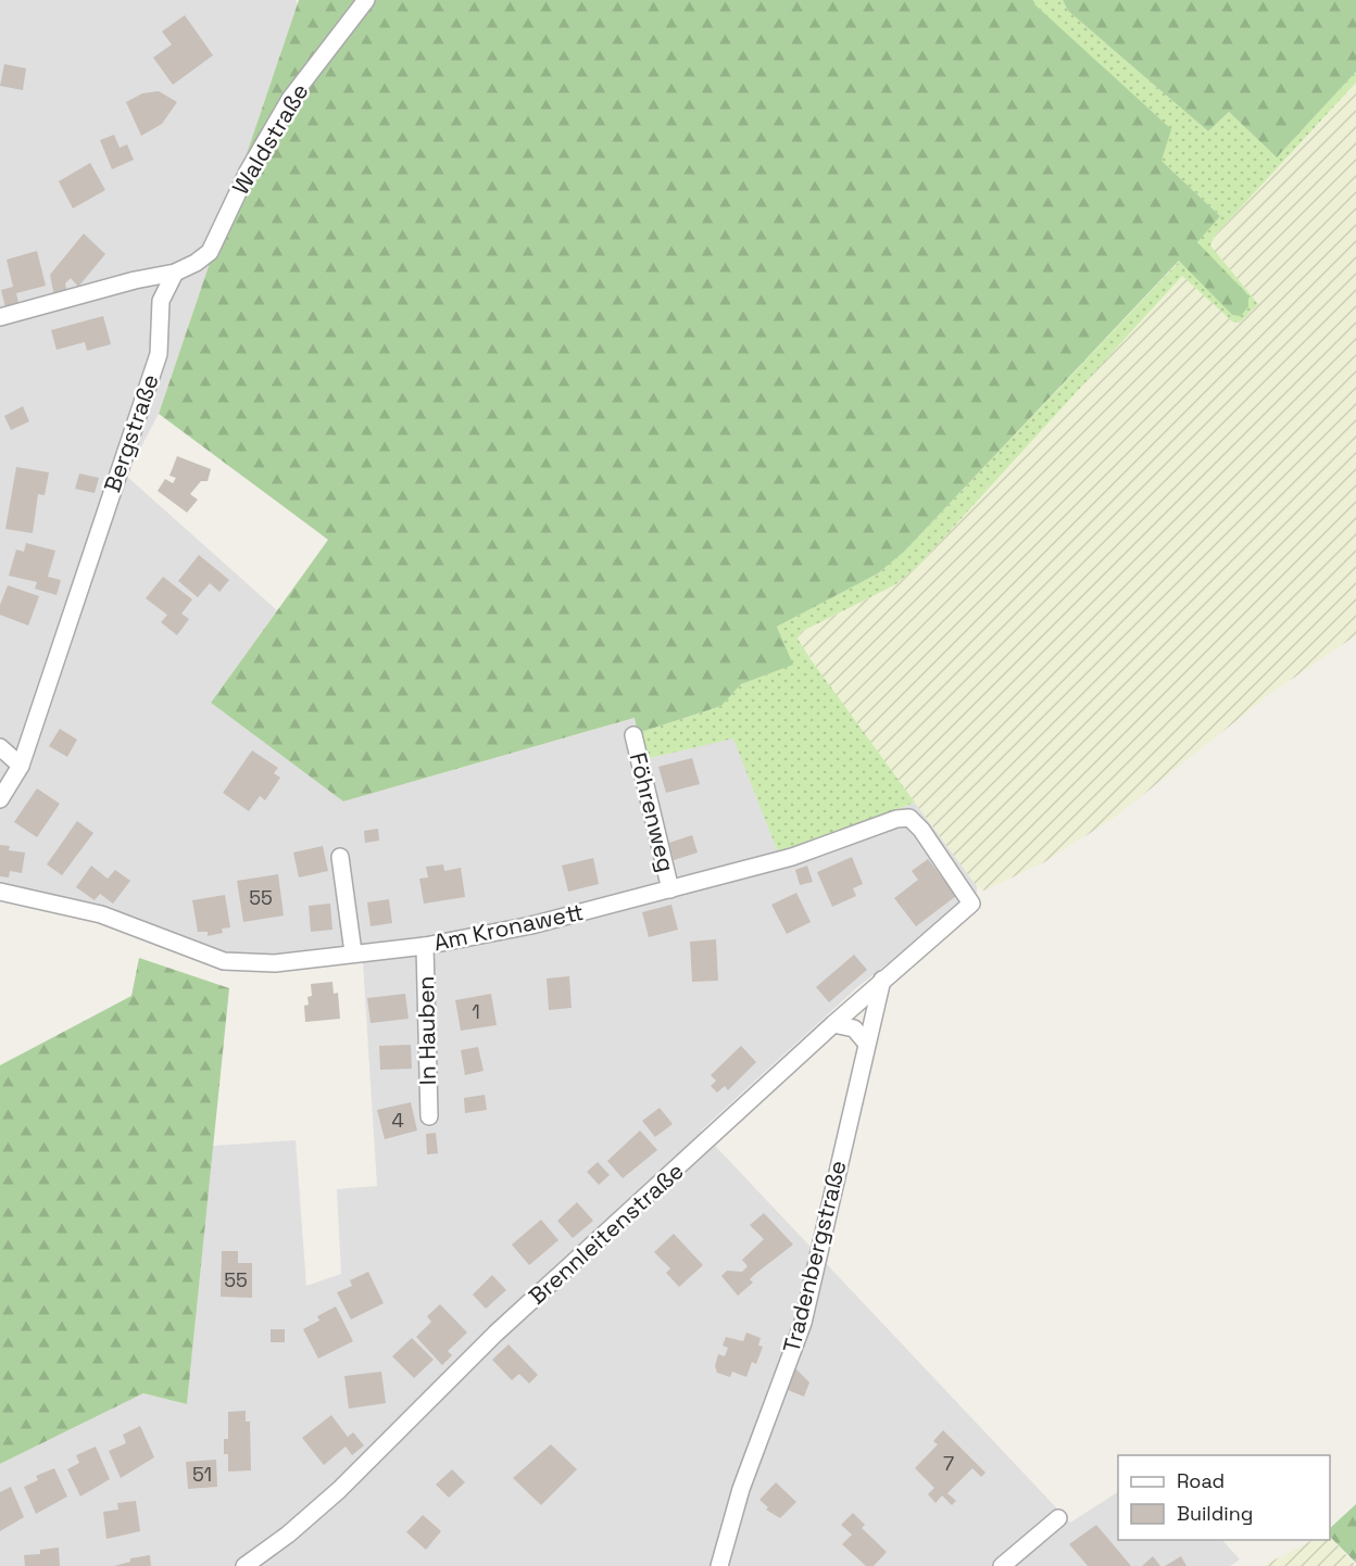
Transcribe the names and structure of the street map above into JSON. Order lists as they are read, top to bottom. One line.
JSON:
{"streets":{"street":["Waldstraße","Bergstraße","Föhrenweg","Am Kronawett","In Hauben","Brennleitenstraße","Tradenbergstraße"]},"crossings":[["Waldstraße","Bergstraße"],["Föhrenweg","Am Kronawett"],["Am Kronawett","In Hauben"],["Am Kronawett","Brennleitenstraße"],["Brennleitenstraße","Tradenbergstraße"]],"house_numbers":["55","1","4","55","7","51"],"legend":["Road","Building"]}
